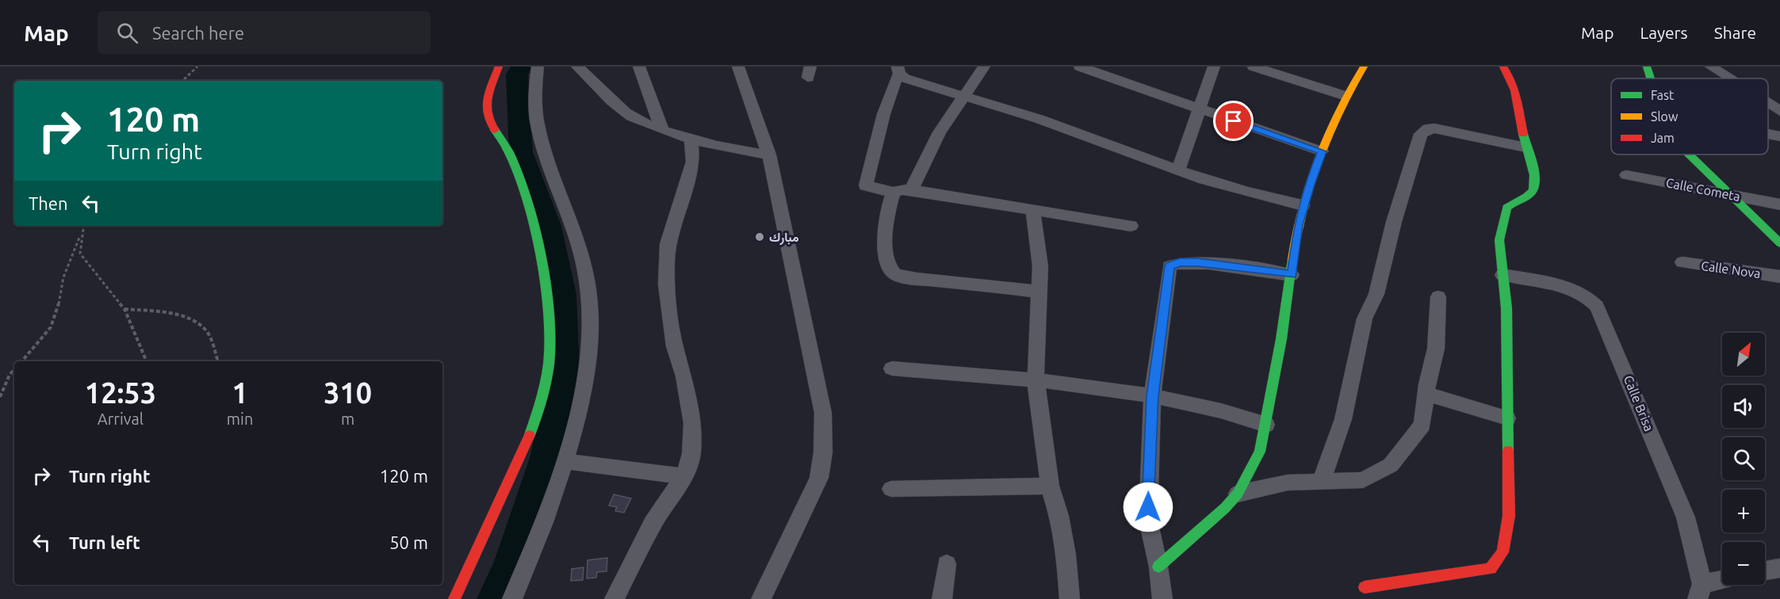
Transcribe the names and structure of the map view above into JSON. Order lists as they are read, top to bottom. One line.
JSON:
{"streets":{"street":["Calle Cometa","Calle Nova","Calle Brisa"]},"places":["مبارك"],"legend":["Fast","Slow","Jam"],"north":"top right","page":{"header":"Map","search":"Search here","nav":["Map","Layers","Share"],"turn":["120 m","Turn right"],"then":"Then","map_buttons":["+","−"],"eta":["12:53","Arrival","1","min","310","m"],"list":[{"name":"Turn right","value":"120 m"},{"name":"Turn left","value":"50 m"}]}}
